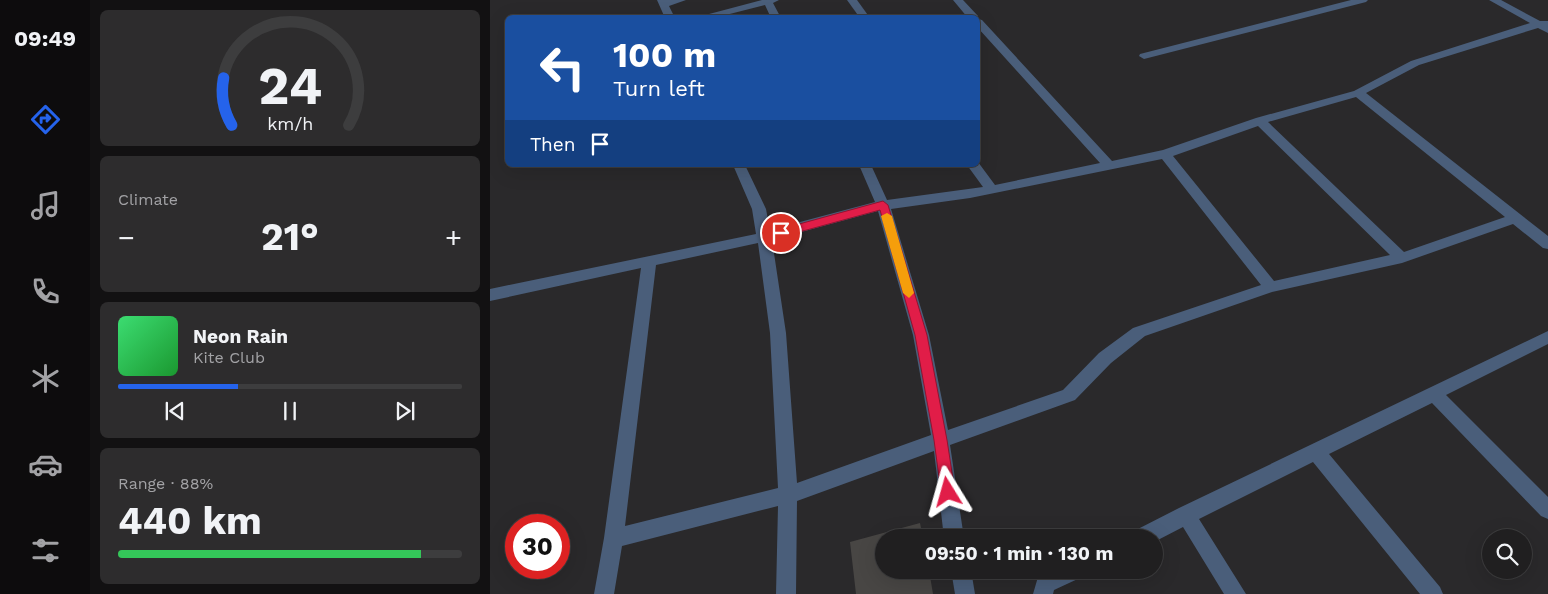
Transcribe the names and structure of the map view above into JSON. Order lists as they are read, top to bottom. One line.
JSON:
{"page":{"tabs":"09:49","turn":["100 m","Turn left"],"then":"Then","tile":["Climate",["Range · 88%","440 km"]],"heat":["−","21°","+"],"song":["Neon Rain","Kite Club"],"limit":"30","trip":"09:50 · 1 min · 130 m","gauge":["24","km/h"]}}
